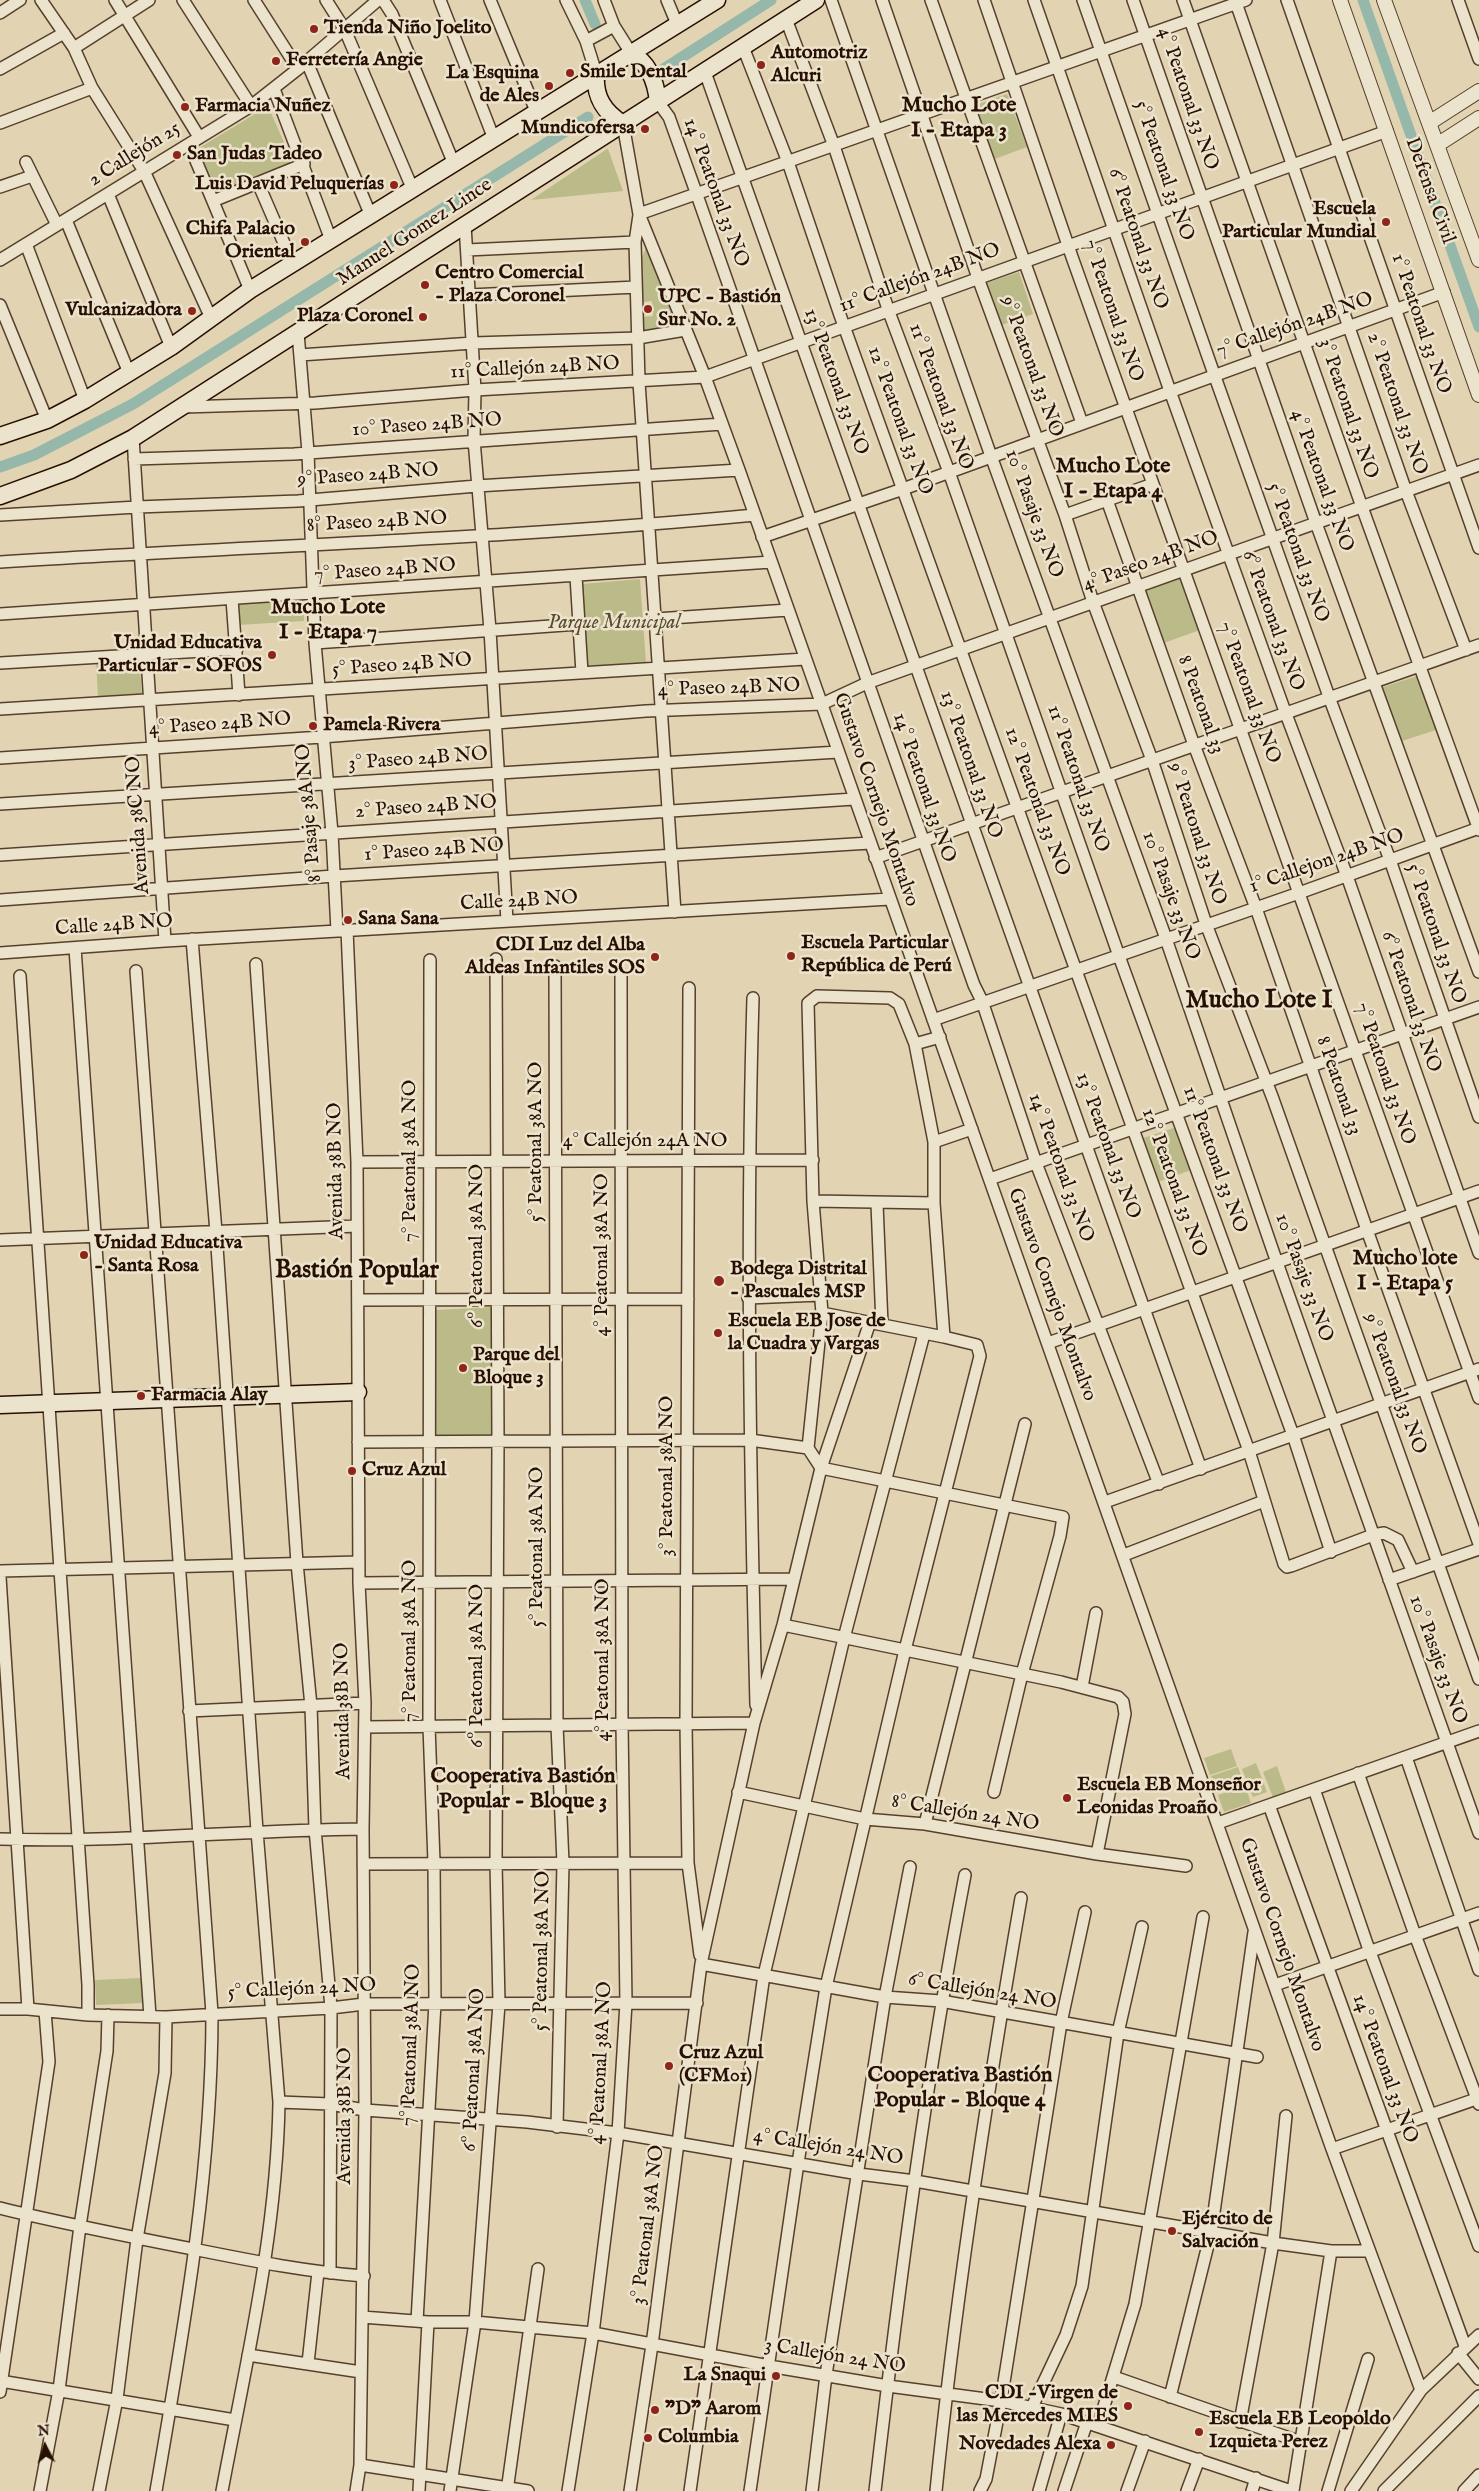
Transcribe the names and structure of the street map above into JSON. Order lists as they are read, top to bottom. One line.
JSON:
{"streets":{"main road":["Manuel Gomez Lince"],"street":["4° Peatonal 33 NO","2 Callejón 25","5° Peatonal 33 NO","Defensa Civil","14° Peatonal 33 NO","6° Peatonal 33 NO","11° Callejón 24B NO","7° Peatonal 33 NO","1° Peatonal 33 NO","7° Callejón 24B NO","9° Peatonal 33 NO","13° Peatonal 33 NO","11° Peatonal 33 NO","2° Peatonal 33 NO","3° Peatonal 33 NO","12° Peatonal 33 NO","10° Paseo 24B NO","9° Paseo 24B NO","10° Pasaje 33 NO","8° Paseo 24B NO","4° Paseo 24B NO","7° Paseo 24B NO","5° Paseo 24B NO","8 Peatonal 33","3° Paseo 24B NO","Gustavo Cornejo Montalvo","2° Paseo 24B NO","8° Pasaje 38A NO","Avenida 38C NO","1° Paseo 24B NO","1° Callejon 24B NO","Calle 24B NO","5° Peatonal 38A NO","4° Callejón 24A NO","7° Peatonal 38A NO","Avenida 38B NO","6º Peatonal 38A NO","4° Peatonal 38A NO","3° Peatonal 38A NO","8° Callejón 24 NO","5° Callejón 24 NO","6° Callejón 24 NO","4° Callejón 24 NO","3 Callejón 24 NO"]},"crossings":[["4° Peatonal 33 NO","11° Callejón 24B NO"],["4° Peatonal 33 NO","7° Callejón 24B NO"],["4° Peatonal 33 NO","4° Paseo 24B NO"],["4° Peatonal 33 NO","1° Callejon 24B NO"],["5° Peatonal 33 NO","11° Callejón 24B NO"],["5° Peatonal 33 NO","7° Callejón 24B NO"],["5° Peatonal 33 NO","4° Paseo 24B NO"],["5° Peatonal 33 NO","1° Callejon 24B NO"],["Defensa Civil","11° Callejón 24B NO"],["Defensa Civil","7° Callejón 24B NO"],["14° Peatonal 33 NO","Manuel Gomez Lince"],["14° Peatonal 33 NO","11° Callejón 24B NO"],["14° Peatonal 33 NO","7° Callejón 24B NO"],["14° Peatonal 33 NO","4° Paseo 24B NO"],["14° Peatonal 33 NO","1° Callejon 24B NO"],["Manuel Gomez Lince","11° Callejón 24B NO"],["Manuel Gomez Lince","13° Peatonal 33 NO"],["Manuel Gomez Lince","11° Peatonal 33 NO"],["Manuel Gomez Lince","12° Peatonal 33 NO"],["Manuel Gomez Lince","8° Pasaje 38A NO"],["Manuel Gomez Lince","Avenida 38C NO"],["6° Peatonal 33 NO","11° Callejón 24B NO"],["6° Peatonal 33 NO","7° Callejón 24B NO"],["6° Peatonal 33 NO","4° Paseo 24B NO"],["6° Peatonal 33 NO","1° Callejon 24B NO"],["11° Callejón 24B NO","7° Peatonal 33 NO"],["11° Callejón 24B NO","1° Peatonal 33 NO"],["11° Callejón 24B NO","9° Peatonal 33 NO"],["11° Callejón 24B NO","13° Peatonal 33 NO"],["11° Callejón 24B NO","11° Peatonal 33 NO"],["11° Callejón 24B NO","2° Peatonal 33 NO"],["11° Callejón 24B NO","3° Peatonal 33 NO"],["11° Callejón 24B NO","12° Peatonal 33 NO"],["11° Callejón 24B NO","10° Pasaje 33 NO"],["11° Callejón 24B NO","Gustavo Cornejo Montalvo"],["11° Callejón 24B NO","8° Pasaje 38A NO"],["7° Peatonal 33 NO","7° Callejón 24B NO"],["7° Peatonal 33 NO","4° Paseo 24B NO"],["7° Peatonal 33 NO","1° Callejon 24B NO"],["1° Peatonal 33 NO","7° Callejón 24B NO"],["1° Peatonal 33 NO","4° Paseo 24B NO"],["7° Callejón 24B NO","9° Peatonal 33 NO"],["7° Callejón 24B NO","13° Peatonal 33 NO"],["7° Callejón 24B NO","11° Peatonal 33 NO"],["7° Callejón 24B NO","2° Peatonal 33 NO"],["7° Callejón 24B NO","3° Peatonal 33 NO"],["7° Callejón 24B NO","12° Peatonal 33 NO"],["7° Callejón 24B NO","10° Pasaje 33 NO"],["7° Callejón 24B NO","Gustavo Cornejo Montalvo"],["9° Peatonal 33 NO","4° Paseo 24B NO"],["9° Peatonal 33 NO","1° Callejon 24B NO"],["13° Peatonal 33 NO","4° Paseo 24B NO"],["13° Peatonal 33 NO","1° Callejon 24B NO"],["11° Peatonal 33 NO","12° Peatonal 33 NO"],["11° Peatonal 33 NO","4° Paseo 24B NO"],["11° Peatonal 33 NO","1° Callejon 24B NO"],["2° Peatonal 33 NO","4° Paseo 24B NO"],["3° Peatonal 33 NO","4° Paseo 24B NO"],["3° Peatonal 33 NO","1° Callejon 24B NO"],["12° Peatonal 33 NO","4° Paseo 24B NO"],["12° Peatonal 33 NO","1° Callejon 24B NO"],["10° Paseo 24B NO","Gustavo Cornejo Montalvo"],["10° Paseo 24B NO","8° Pasaje 38A NO"],["10° Paseo 24B NO","Avenida 38C NO"],["9° Paseo 24B NO","Gustavo Cornejo Montalvo"],["9° Paseo 24B NO","8° Pasaje 38A NO"],["9° Paseo 24B NO","Avenida 38C NO"],["10° Pasaje 33 NO","4° Paseo 24B NO"],["10° Pasaje 33 NO","1° Callejon 24B NO"],["8° Paseo 24B NO","Gustavo Cornejo Montalvo"],["8° Paseo 24B NO","8° Pasaje 38A NO"],["8° Paseo 24B NO","Avenida 38C NO"],["4° Paseo 24B NO","8 Peatonal 33"],["4° Paseo 24B NO","Gustavo Cornejo Montalvo"],["4° Paseo 24B NO","8° Pasaje 38A NO"],["4° Paseo 24B NO","Avenida 38C NO"],["7° Paseo 24B NO","Gustavo Cornejo Montalvo"],["7° Paseo 24B NO","8° Pasaje 38A NO"],["7° Paseo 24B NO","Avenida 38C NO"],["5° Paseo 24B NO","Gustavo Cornejo Montalvo"],["5° Paseo 24B NO","8° Pasaje 38A NO"],["5° Paseo 24B NO","Avenida 38C NO"],["8 Peatonal 33","1° Callejon 24B NO"],["3° Paseo 24B NO","Gustavo Cornejo Montalvo"],["3° Paseo 24B NO","8° Pasaje 38A NO"],["3° Paseo 24B NO","Avenida 38C NO"],["Gustavo Cornejo Montalvo","2° Paseo 24B NO"],["Gustavo Cornejo Montalvo","1° Paseo 24B NO"],["Gustavo Cornejo Montalvo","1° Callejon 24B NO"],["Gustavo Cornejo Montalvo","Calle 24B NO"],["Gustavo Cornejo Montalvo","4° Callejón 24 NO"],["2° Paseo 24B NO","8° Pasaje 38A NO"],["2° Paseo 24B NO","Avenida 38C NO"],["8° Pasaje 38A NO","1° Paseo 24B NO"],["8° Pasaje 38A NO","Calle 24B NO"],["8° Pasaje 38A NO","Avenida 38B NO"],["Avenida 38C NO","1° Paseo 24B NO"],["Avenida 38C NO","Calle 24B NO"],["Calle 24B NO","Avenida 38B NO"],["5° Peatonal 38A NO","4° Callejón 24A NO"],["5° Peatonal 38A NO","5° Callejón 24 NO"],["5° Peatonal 38A NO","4° Callejón 24 NO"],["4° Callejón 24A NO","7° Peatonal 38A NO"],["4° Callejón 24A NO","Avenida 38B NO"],["4° Callejón 24A NO","6º Peatonal 38A NO"],["4° Callejón 24A NO","4° Peatonal 38A NO"],["4° Callejón 24A NO","3° Peatonal 38A NO"],["7° Peatonal 38A NO","5° Callejón 24 NO"],["7° Peatonal 38A NO","4° Callejón 24 NO"],["7° Peatonal 38A NO","3 Callejón 24 NO"],["Avenida 38B NO","5° Callejón 24 NO"],["Avenida 38B NO","4° Callejón 24 NO"],["Avenida 38B NO","3 Callejón 24 NO"],["6º Peatonal 38A NO","5° Callejón 24 NO"],["6º Peatonal 38A NO","4° Callejón 24 NO"],["6º Peatonal 38A NO","3 Callejón 24 NO"],["4° Peatonal 38A NO","5° Callejón 24 NO"],["4° Peatonal 38A NO","4° Callejón 24 NO"],["4° Peatonal 38A NO","3 Callejón 24 NO"],["3° Peatonal 38A NO","8° Callejón 24 NO"],["3° Peatonal 38A NO","5° Callejón 24 NO"],["3° Peatonal 38A NO","6° Callejón 24 NO"],["3° Peatonal 38A NO","4° Callejón 24 NO"],["3° Peatonal 38A NO","3 Callejón 24 NO"]],"districts":["Mucho Lote I - Etapa 3","Mucho Lote I - Etapa 4","Mucho Lote I - Etapa 7","Mucho Lote I","Mucho lote I - Etapa 5","Bastión Popular","Cooperativa Bastión Popular - Bloque 3","Cooperativa Bastión Popular - Bloque 4"],"parks":["Parque Municipal"],"places":["Tienda Niño Joelito","Ferretería Angie","Automotriz Alcuri","Smile Dental","La Esquina de Ales","Farmacia Nuñez","Mundicofersa","San Judas Tadeo","Luis David Peluquerías","Escuela Particular Mundial","Chifa Palacio Oriental","Centro Comercial - Plaza Coronel","UPC - Bastión Sur No. 2","Vulcanizadora","Plaza Coronel","Unidad Educativa Particular - SOFOS","Pamela Rivera","Sana Sana","Escuela Particular República de Perú","CDI Luz del Alba Aldeas Infantiles SOS","Unidad Educativa - Santa Rosa","Bodega Distrital - Pascuales MSP","Escuela EB Jose de la Cuadra y Vargas","Parque del Bloque 3","Farmacia Alay","Cruz Azul","Escuela EB Monseñor Leonidas Proaño","Cruz Azul (CFM01)","Ejército de Salvación","La Snaqui","CDI -Virgen de las Mercedes MIES","\"D\" Aarom","Escuela EB Leopoldo Izquieta Perez","Columbia","Novedades Alexa"],"north":"top"}
